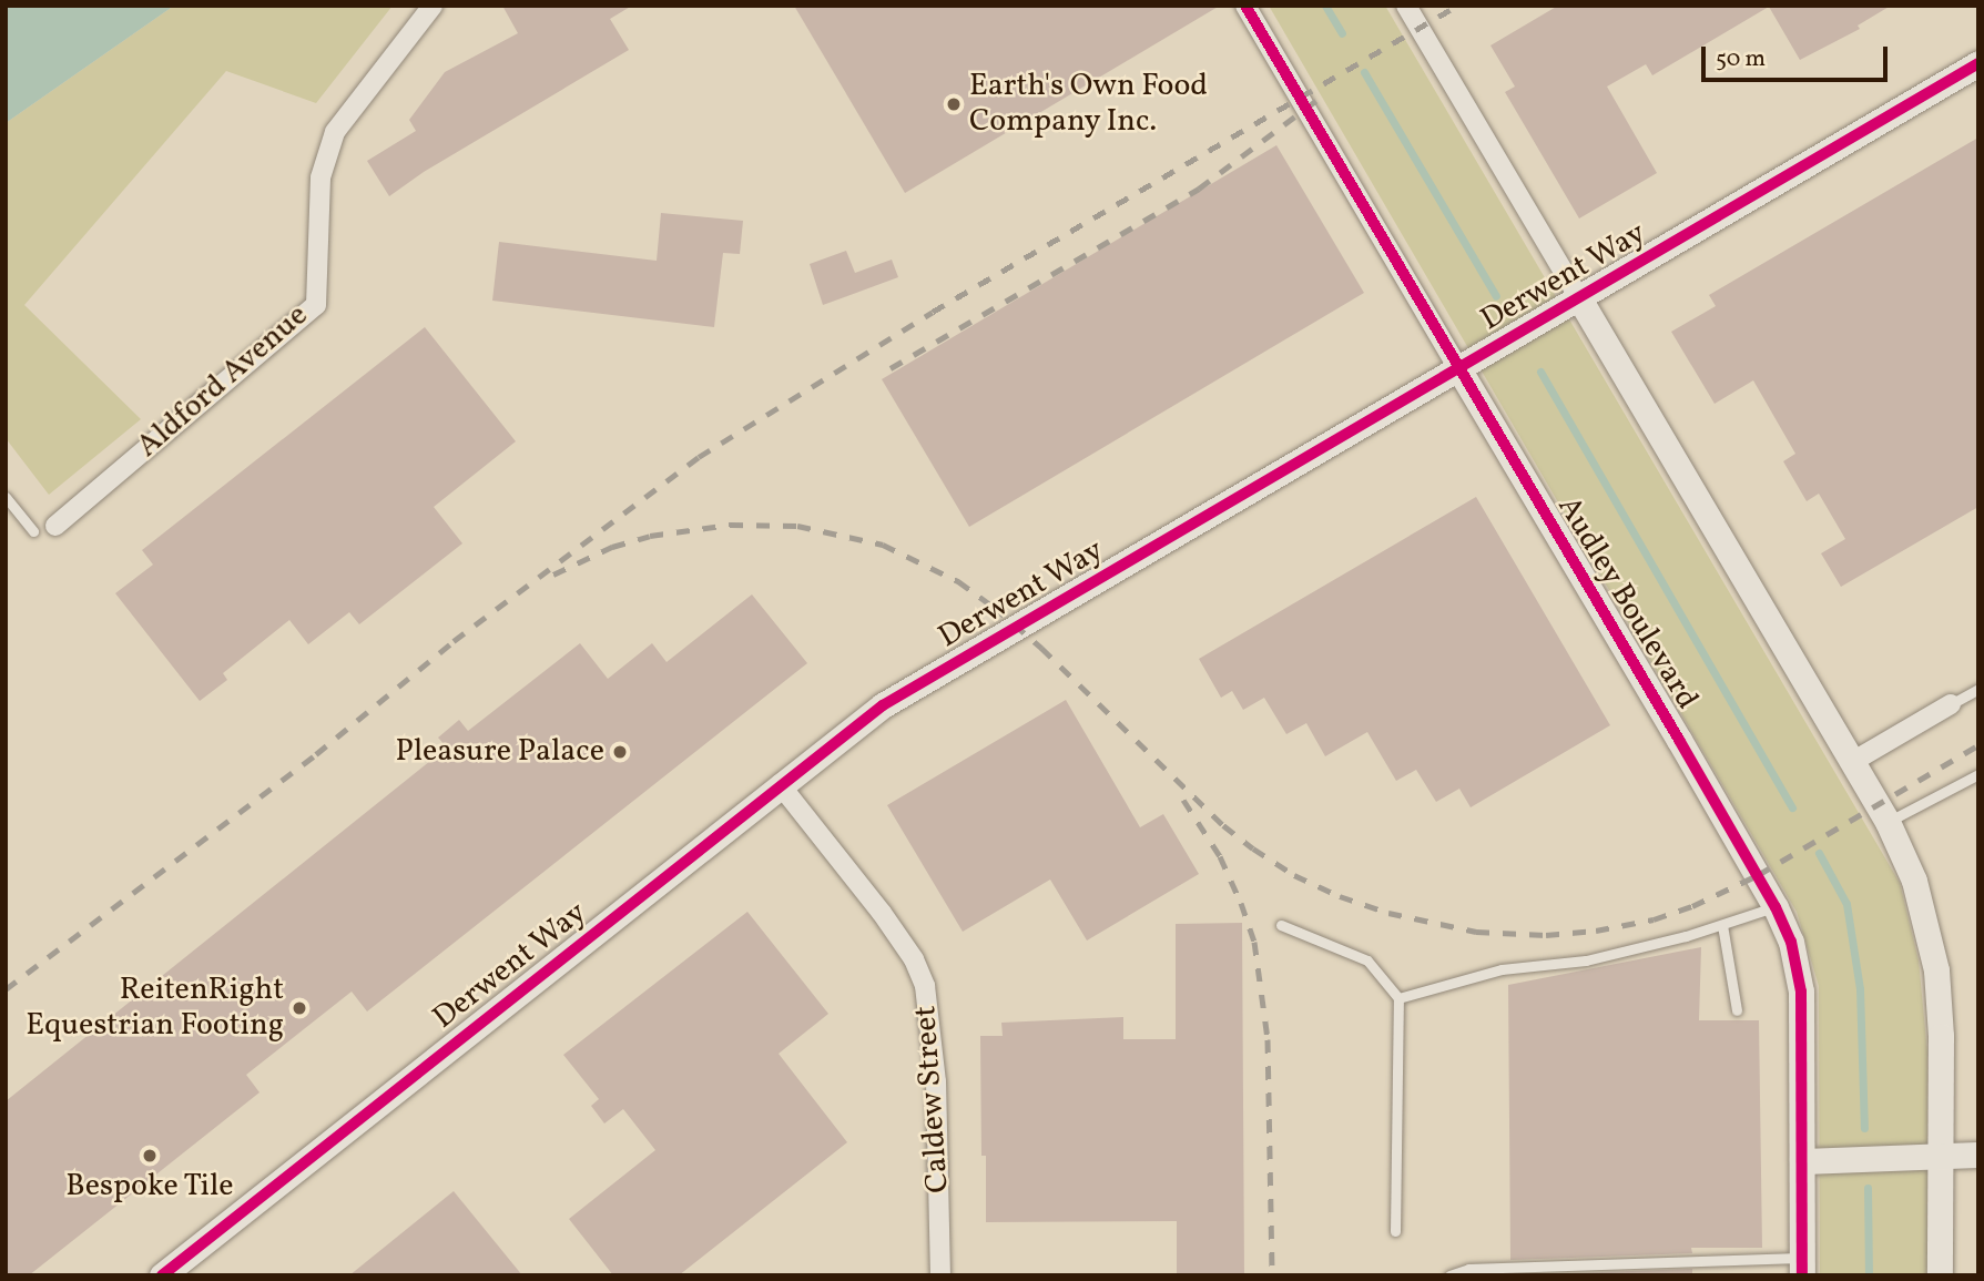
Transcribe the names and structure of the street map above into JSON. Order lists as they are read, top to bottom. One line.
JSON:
{"streets":{"street":["Derwent Way","Aldford Avenue","Audley Boulevard","Caldew Street"]},"crossings":[["Derwent Way","Audley Boulevard"],["Derwent Way","Caldew Street"]],"places":["Earth's Own Food Company Inc.","Pleasure Palace","ReitenRight Equestrian Footing","Bespoke Tile"],"scale_bar":"50 m"}
